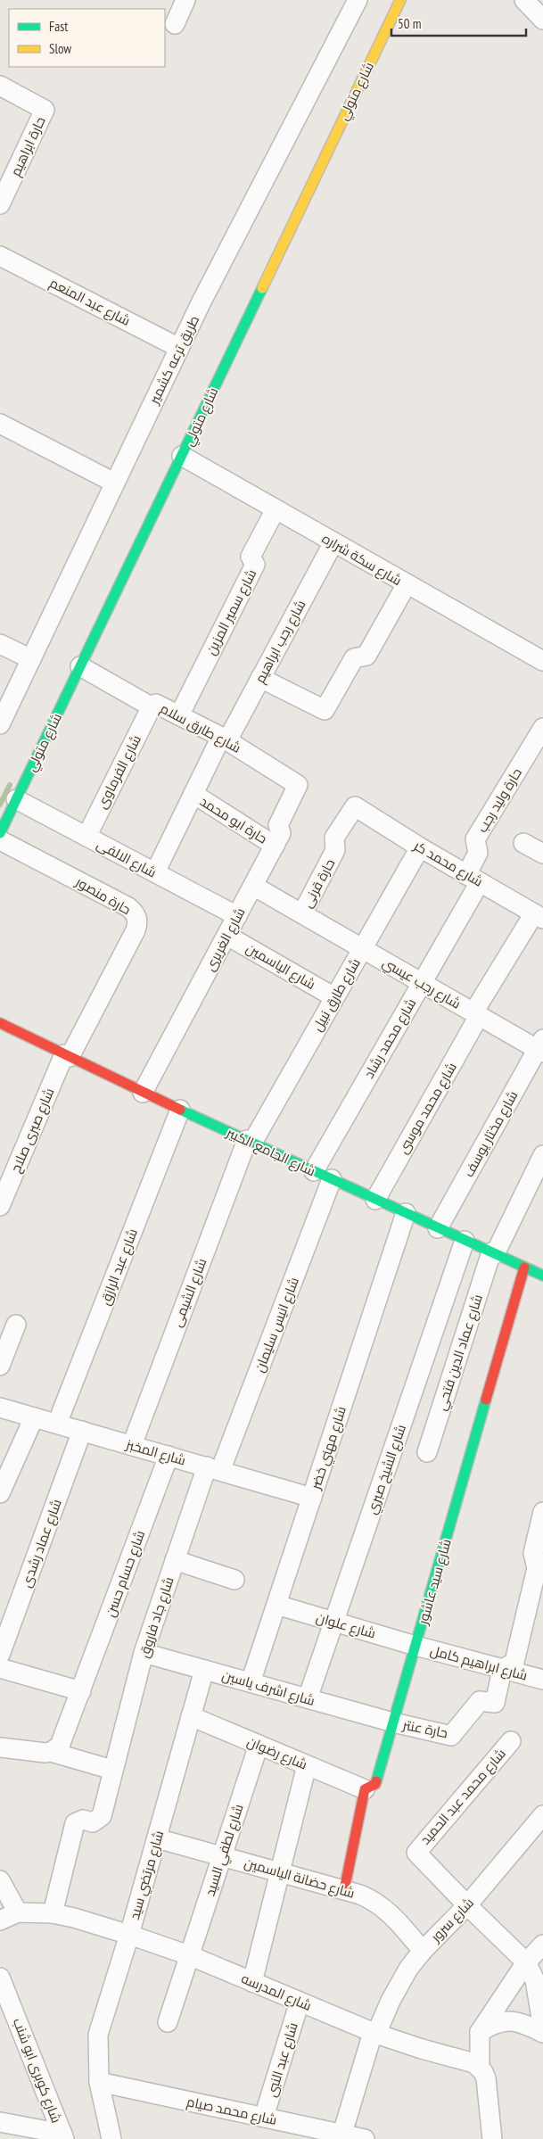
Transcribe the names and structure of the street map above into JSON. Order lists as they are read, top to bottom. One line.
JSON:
{"streets":{"street":["شارع متولي","حارة ابراهيم","شارع عبد المنعم","طريق ترعه كشمير","شارع سكة شراره","شارع سمير المزين","شارع رجب ابراهيم","شارع طارق سلام","شارع الفرماوى","حارة وليد رجب","حارة ابو محمد","شارع الالفى","شارع محمد كر","حارة قرنى","حارة منصور","شارع الغريرى","شارع الياسمين","شارع رجب عيسي","شارع طارق نبيل","شارع محمد رشاد","شارع محمد موسى","شارع صبرى صلاح","شارع مختار يوسف","شارع الجامع الكبير","شارع عبد الرازق","شارع الشيمى","شارع انيس سليمان","شارع عماد الدين فتحي","شارع مهني خضر","شارع المخبز","شارع الشيخ صبري","شارع عماد رشدى","شارع حسام حسن","شارع سيد عاشور","شارع جاد فاروق","شارع علوان","شارع ابراهيم كامل","شارع اشرف ياسين","حارة عنتر","شارع رضوان","شارع محمد عبد الحميد","شارع لطفي السيد","شارع مرتضي سيد","شارع حضانة الياسمين","شارع سرور","شارع المدرسه","شارع عبد النبى","شارع كوبرى ابو شنب","شارع محمد صيام"]},"crossings":[["شارع متولي","شارع سكة شراره"],["شارع متولي","شارع طارق سلام"],["شارع متولي","شارع الالفى"],["شارع عبد المنعم","طريق ترعه كشمير"],["شارع سكة شراره","شارع سمير المزين"],["شارع سكة شراره","شارع رجب ابراهيم"],["شارع سمير المزين","شارع طارق سلام"],["شارع رجب ابراهيم","شارع طارق سلام"],["شارع رجب ابراهيم","حارة ابو محمد"],["شارع رجب ابراهيم","شارع الالفى"],["شارع طارق سلام","شارع الفرماوى"],["شارع طارق سلام","شارع الغريرى"],["شارع الفرماوى","شارع الالفى"],["حارة وليد رجب","شارع محمد كر"],["حارة وليد رجب","شارع محمد رشاد"],["حارة ابو محمد","شارع الغريرى"],["شارع الالفى","شارع الغريرى"],["شارع محمد كر","حارة قرنى"],["شارع محمد كر","شارع طارق نبيل"],["شارع محمد كر","شارع محمد رشاد"],["شارع محمد كر","شارع محمد موسى"],["حارة قرنى","شارع رجب عيسي"],["حارة منصور","شارع صبرى صلاح"],["حارة منصور","شارع الجامع الكبير"],["شارع الغريرى","شارع الياسمين"],["شارع الغريرى","شارع رجب عيسي"],["شارع الغريرى","شارع الجامع الكبير"],["شارع الياسمين","شارع طارق نبيل"],["شارع رجب عيسي","شارع طارق نبيل"],["شارع رجب عيسي","شارع محمد رشاد"],["شارع رجب عيسي","شارع محمد موسى"],["شارع رجب عيسي","شارع مختار يوسف"],["شارع طارق نبيل","شارع الجامع الكبير"],["شارع طارق نبيل","شارع الشيمى"],["شارع محمد رشاد","شارع الجامع الكبير"],["شارع محمد موسى","شارع الجامع الكبير"],["شارع صبرى صلاح","شارع الجامع الكبير"],["شارع مختار يوسف","شارع الجامع الكبير"],["شارع الجامع الكبير","شارع عبد الرازق"],["شارع الجامع الكبير","شارع الشيمى"],["شارع الجامع الكبير","شارع انيس سليمان"],["شارع الجامع الكبير","شارع عماد الدين فتحي"],["شارع الجامع الكبير","شارع مهني خضر"],["شارع الجامع الكبير","شارع الشيخ صبري"],["شارع الجامع الكبير","شارع سيد عاشور"],["شارع عبد الرازق","شارع المخبز"],["شارع الشيمى","شارع المخبز"],["شارع انيس سليمان","شارع المخبز"],["شارع انيس سليمان","شارع جاد فاروق"],["شارع مهني خضر","شارع المخبز"],["شارع مهني خضر","شارع علوان"],["شارع مهني خضر","شارع اشرف ياسين"],["شارع المخبز","شارع عماد رشدى"],["شارع المخبز","شارع حسام حسن"],["شارع المخبز","شارع جاد فاروق"],["شارع الشيخ صبري","شارع علوان"],["شارع الشيخ صبري","شارع اشرف ياسين"],["شارع سيد عاشور","شارع علوان"],["شارع سيد عاشور","شارع ابراهيم كامل"],["شارع سيد عاشور","شارع اشرف ياسين"],["شارع سيد عاشور","حارة عنتر"],["شارع سيد عاشور","شارع رضوان"],["شارع جاد فاروق","شارع اشرف ياسين"],["شارع علوان","شارع ابراهيم كامل"],["شارع ابراهيم كامل","حارة عنتر"],["شارع اشرف ياسين","حارة عنتر"],["شارع اشرف ياسين","شارع مرتضي سيد"],["شارع رضوان","شارع لطفي السيد"],["شارع رضوان","شارع مرتضي سيد"],["شارع محمد عبد الحميد","شارع سرور"],["شارع لطفي السيد","شارع حضانة الياسمين"],["شارع لطفي السيد","شارع المدرسه"],["شارع مرتضي سيد","شارع حضانة الياسمين"],["شارع مرتضي سيد","شارع المدرسه"],["شارع مرتضي سيد","شارع محمد صيام"],["شارع حضانة الياسمين","شارع سرور"],["شارع سرور","شارع المدرسه"],["شارع سرور","شارع محمد صيام"],["شارع المدرسه","شارع عبد النبى"],["شارع عبد النبى","شارع محمد صيام"]],"legend":["Fast","Slow"],"scale_bar":"50 m"}
